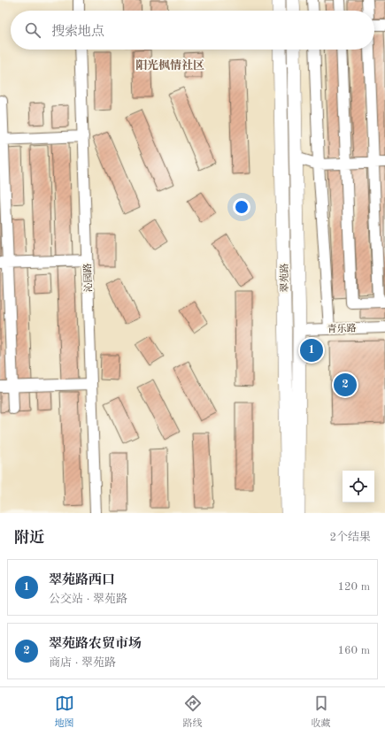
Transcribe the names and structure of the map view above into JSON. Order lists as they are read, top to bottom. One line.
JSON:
{"streets":{"main road":["翠苑路"],"street":["沁园路","青乐路"]},"crossings":[["翠苑路","青乐路"]],"districts":["阳光枫情社区"],"page":{"search":"搜索地点","pins":["1","2"],"heading":["附近","2个结果"],"list":[{"mark":"1","name":"翠苑路西口","note":"公交站 · 翠苑路","value":"120 m"},{"mark":"2","name":"翠苑路农贸市场","note":"商店 · 翠苑路","value":"160 m"}],"nav":["地图","路线","收藏"]}}
